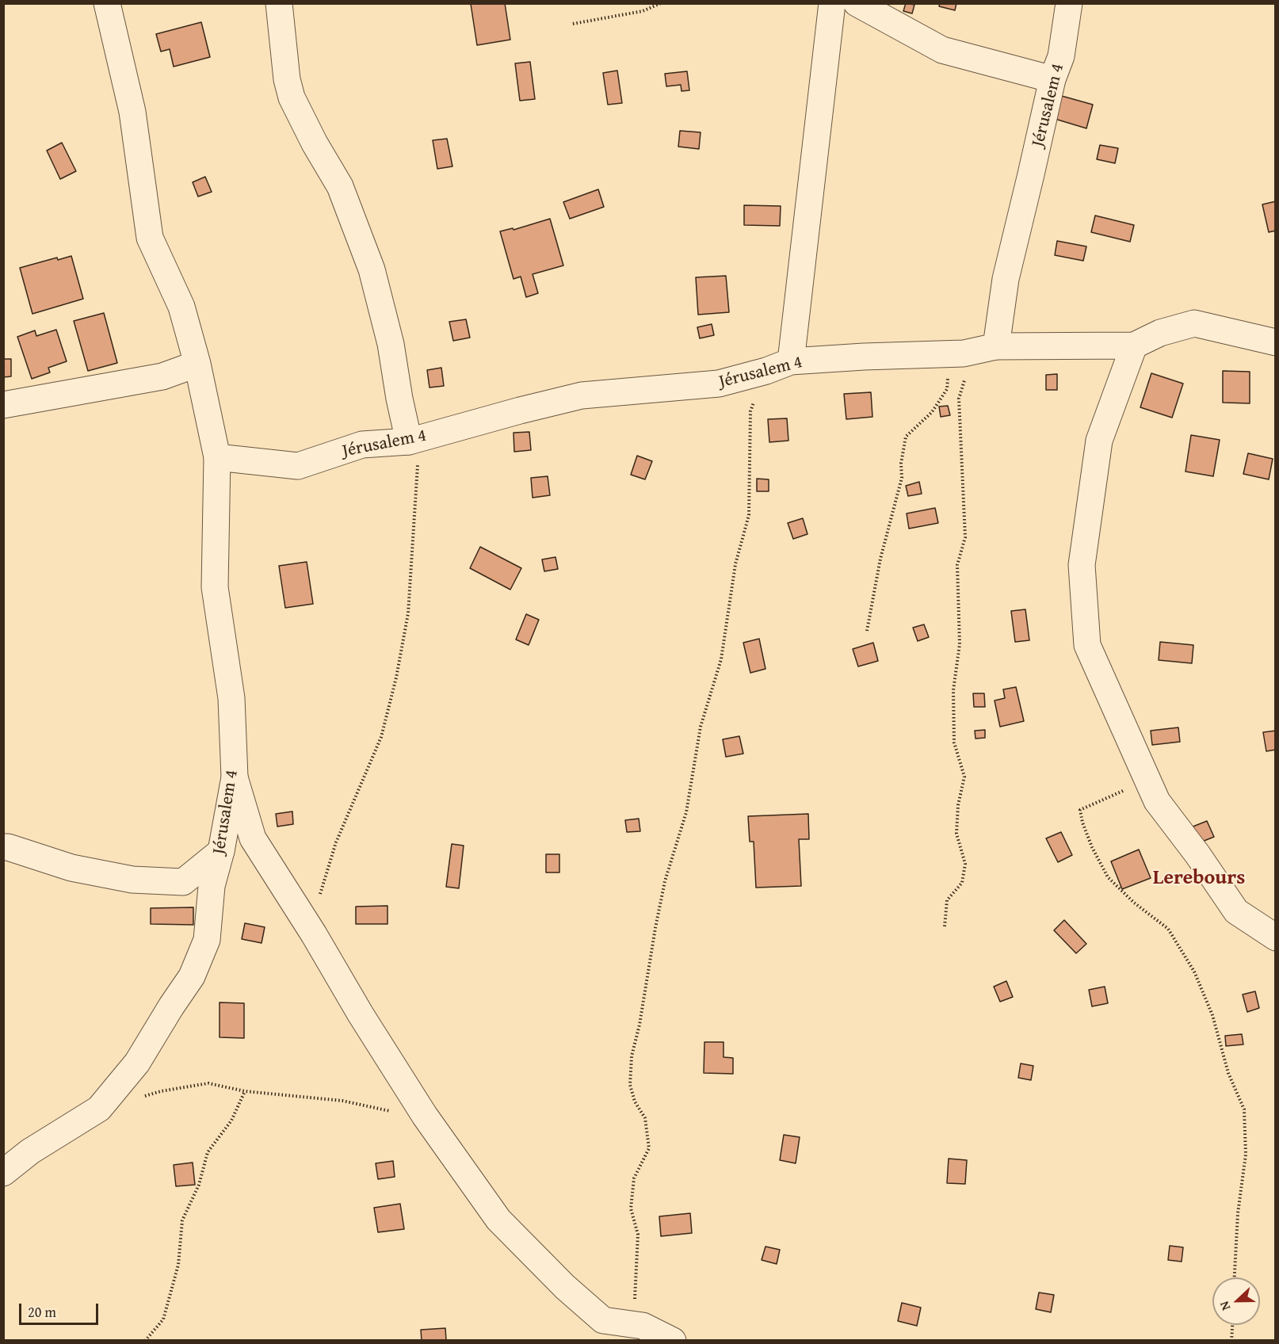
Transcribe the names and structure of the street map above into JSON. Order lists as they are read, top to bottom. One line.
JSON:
{"streets":{"street":["Jérusalem 4"]},"districts":["Lerebours"],"scale_bar":"20 m","north":"left"}
